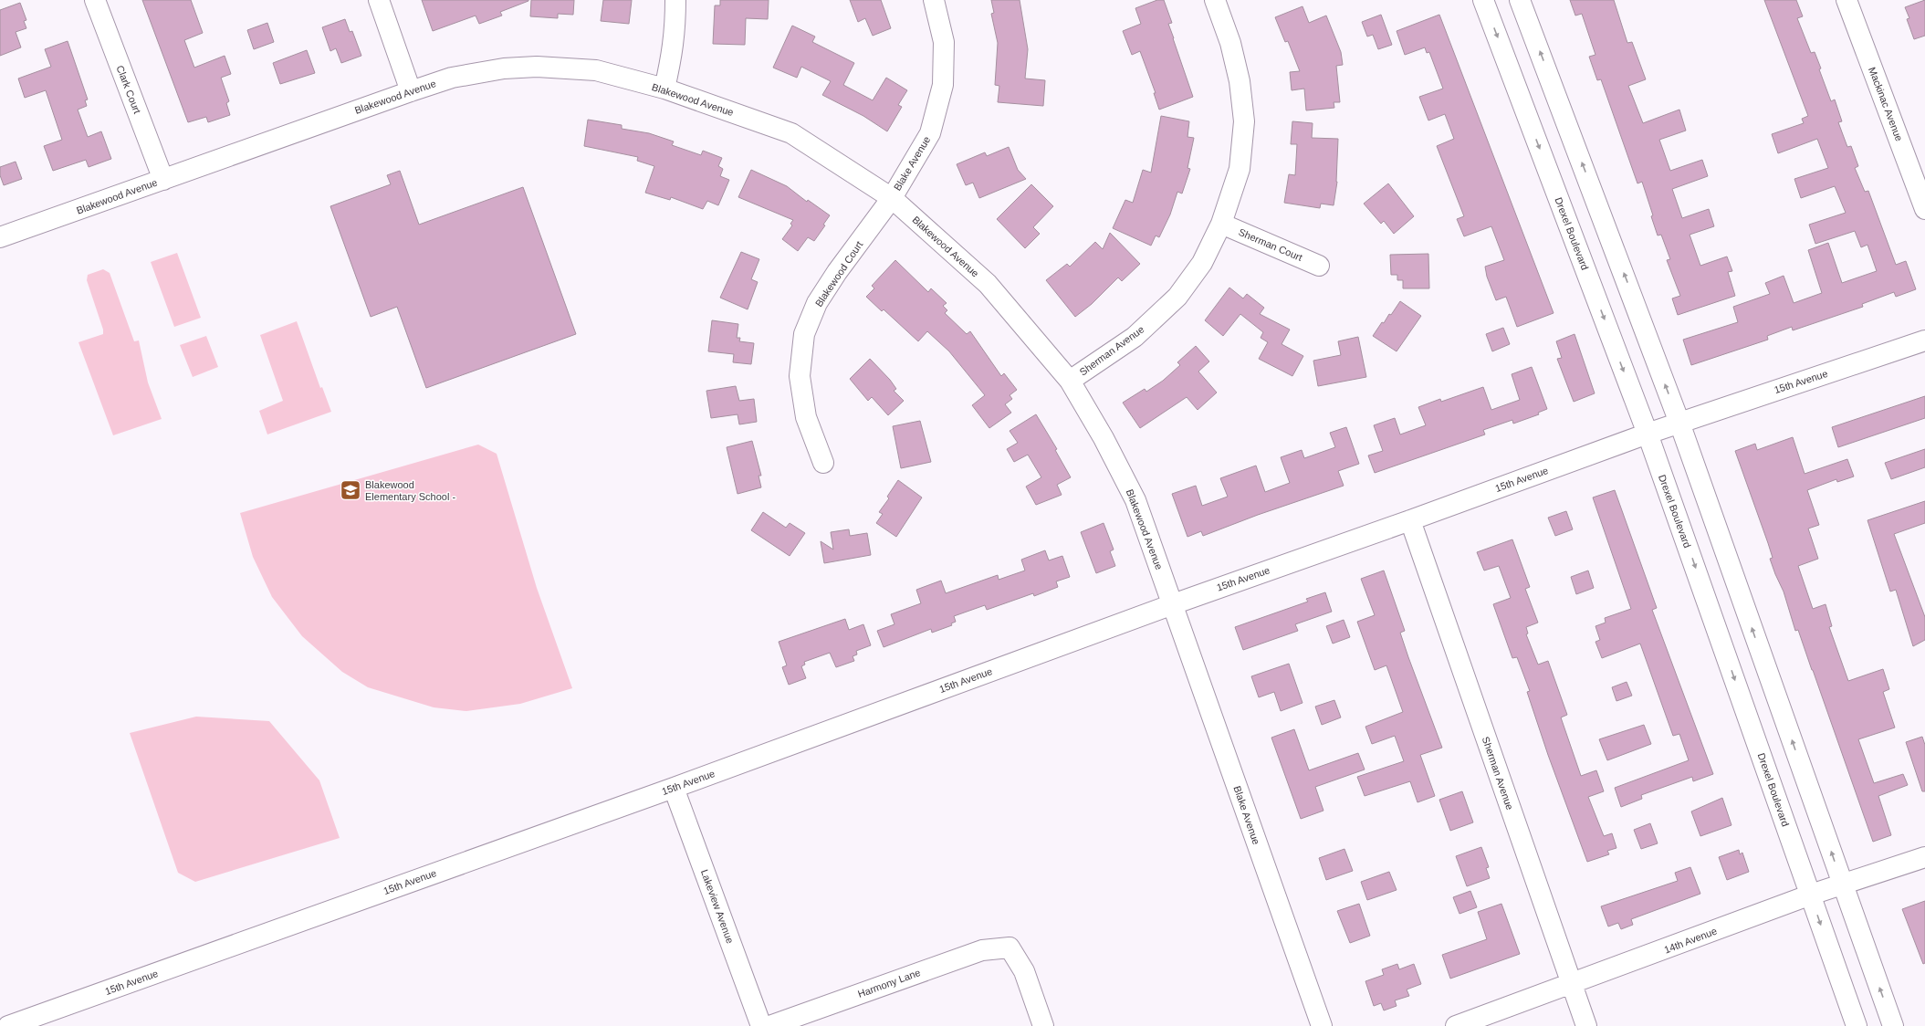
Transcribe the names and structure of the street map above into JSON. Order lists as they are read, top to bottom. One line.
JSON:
{"streets":{"street":["Clark Court","Blakewood Avenue","Mackinac Avenue","Blake Avenue","Drexel Boulevard","Sherman Court","Blakewood Court","Sherman Avenue","15th Avenue","Lakeview Avenue","14th Avenue","Harmony Lane"]},"crossings":[["Clark Court","Blakewood Avenue"],["Blakewood Avenue","Blake Avenue"],["Blakewood Avenue","Blakewood Court"],["Blakewood Avenue","Sherman Avenue"],["Blakewood Avenue","15th Avenue"],["Blake Avenue","Blakewood Court"],["Blake Avenue","15th Avenue"],["Drexel Boulevard","15th Avenue"],["Drexel Boulevard","14th Avenue"],["Sherman Court","Sherman Avenue"],["Sherman Avenue","15th Avenue"],["Sherman Avenue","14th Avenue"],["15th Avenue","Lakeview Avenue"]],"places":{"school or university":["Blakewood Elementary School -"]}}
